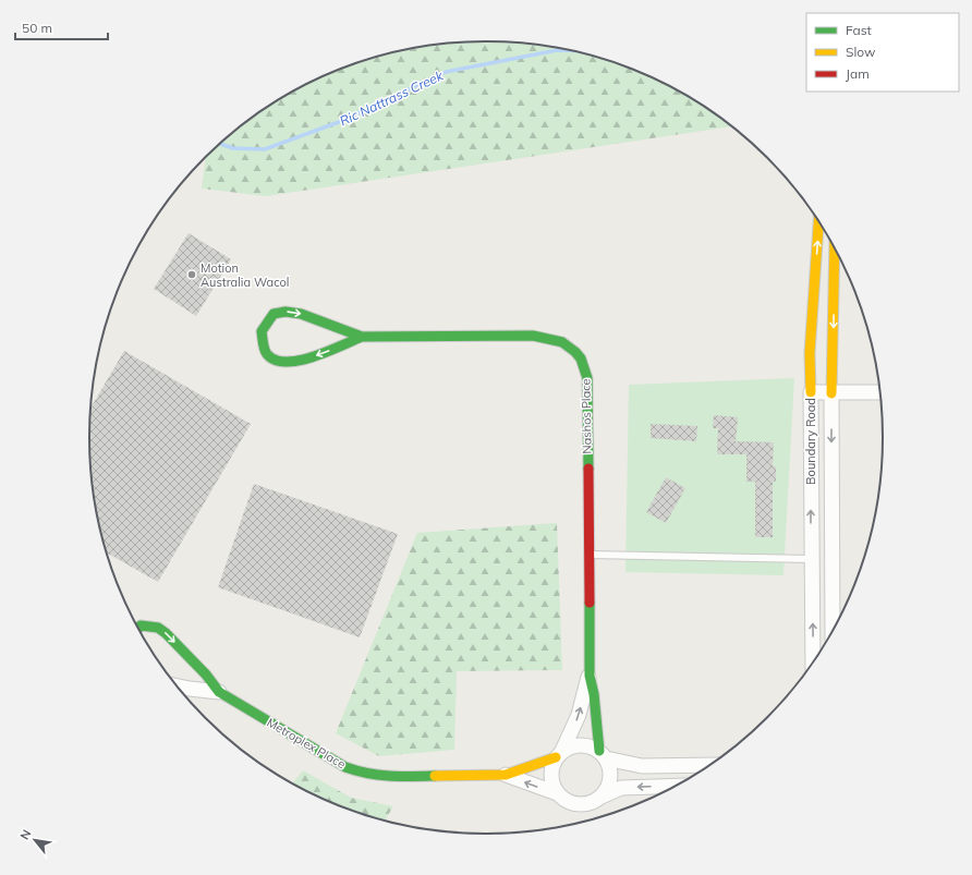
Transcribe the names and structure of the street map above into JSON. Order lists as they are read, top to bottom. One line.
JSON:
{"streets":{"street":["Nashos Place","Boundary Road","Metroplex Place"]},"crossings":[["Nashos Place","Metroplex Place"]],"water":["Ric Nattrass Creek"],"places":["Motion Australia Wacol"],"legend":["Fast","Slow","Jam"],"scale_bar":"50 m","north":"top left"}
